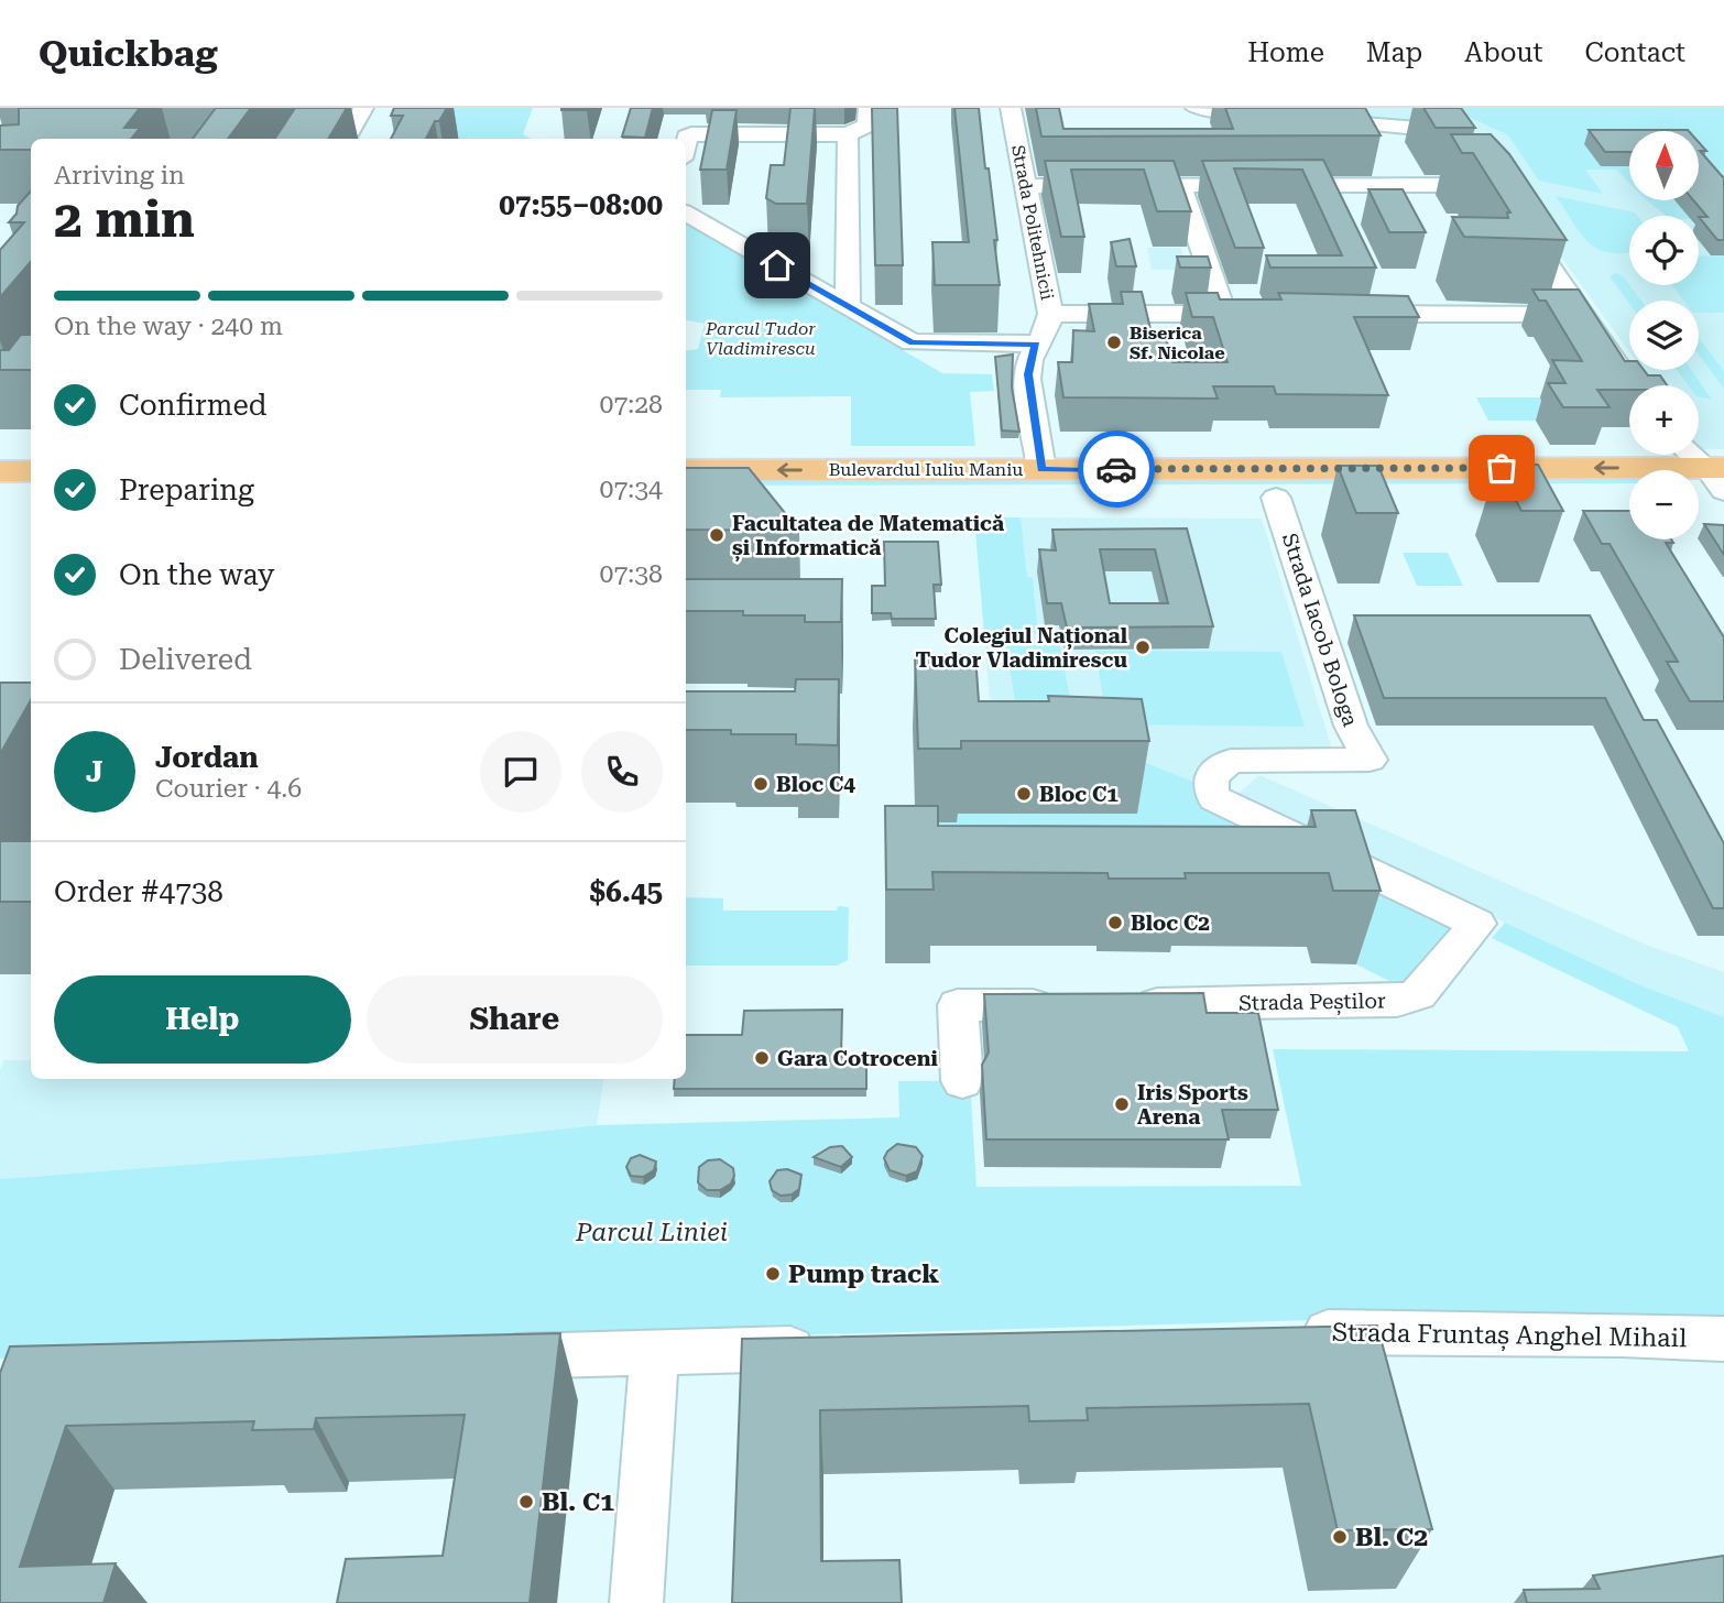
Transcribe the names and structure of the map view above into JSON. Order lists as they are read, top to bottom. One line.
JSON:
{"streets":{"main road":["Bulevardul Iuliu Maniu"],"street":["Strada Politehnicii","Strada Iacob Bologa","Strada Peștilor","Strada Fruntaș Anghel Mihail"]},"crossings":[["Strada Politehnicii","Bulevardul Iuliu Maniu"],["Bulevardul Iuliu Maniu","Strada Iacob Bologa"],["Strada Iacob Bologa","Strada Peștilor"]],"parks":["Parcul Tudor Vladimirescu","Parcul Liniei"],"places":["Biserica Sf. Nicolae","Facultatea de Matematică și Informatică","Colegiul Național Tudor Vladimirescu","Bloc C4","Bloc C1","Bloc C2","Gara Cotroceni","Iris Sports Arena","Pump track","Bl. C1","Bl. C2"],"north":"top","page":{"header":"Quickbag","nav":["Home","Map","About","Contact"],"map_buttons":["+","−"],"heading":["2 min","Arriving in","07:55–08:00"],"panel":["Jordan","Courier · 4.6","Order #4738","$6.45"],"bar":"On the way · 240 m","list":[["Confirmed","07:28"],["Preparing","07:34"],["On the way","07:38"],"Delivered"],"round":"J","buttons":["Help","Share"]}}
